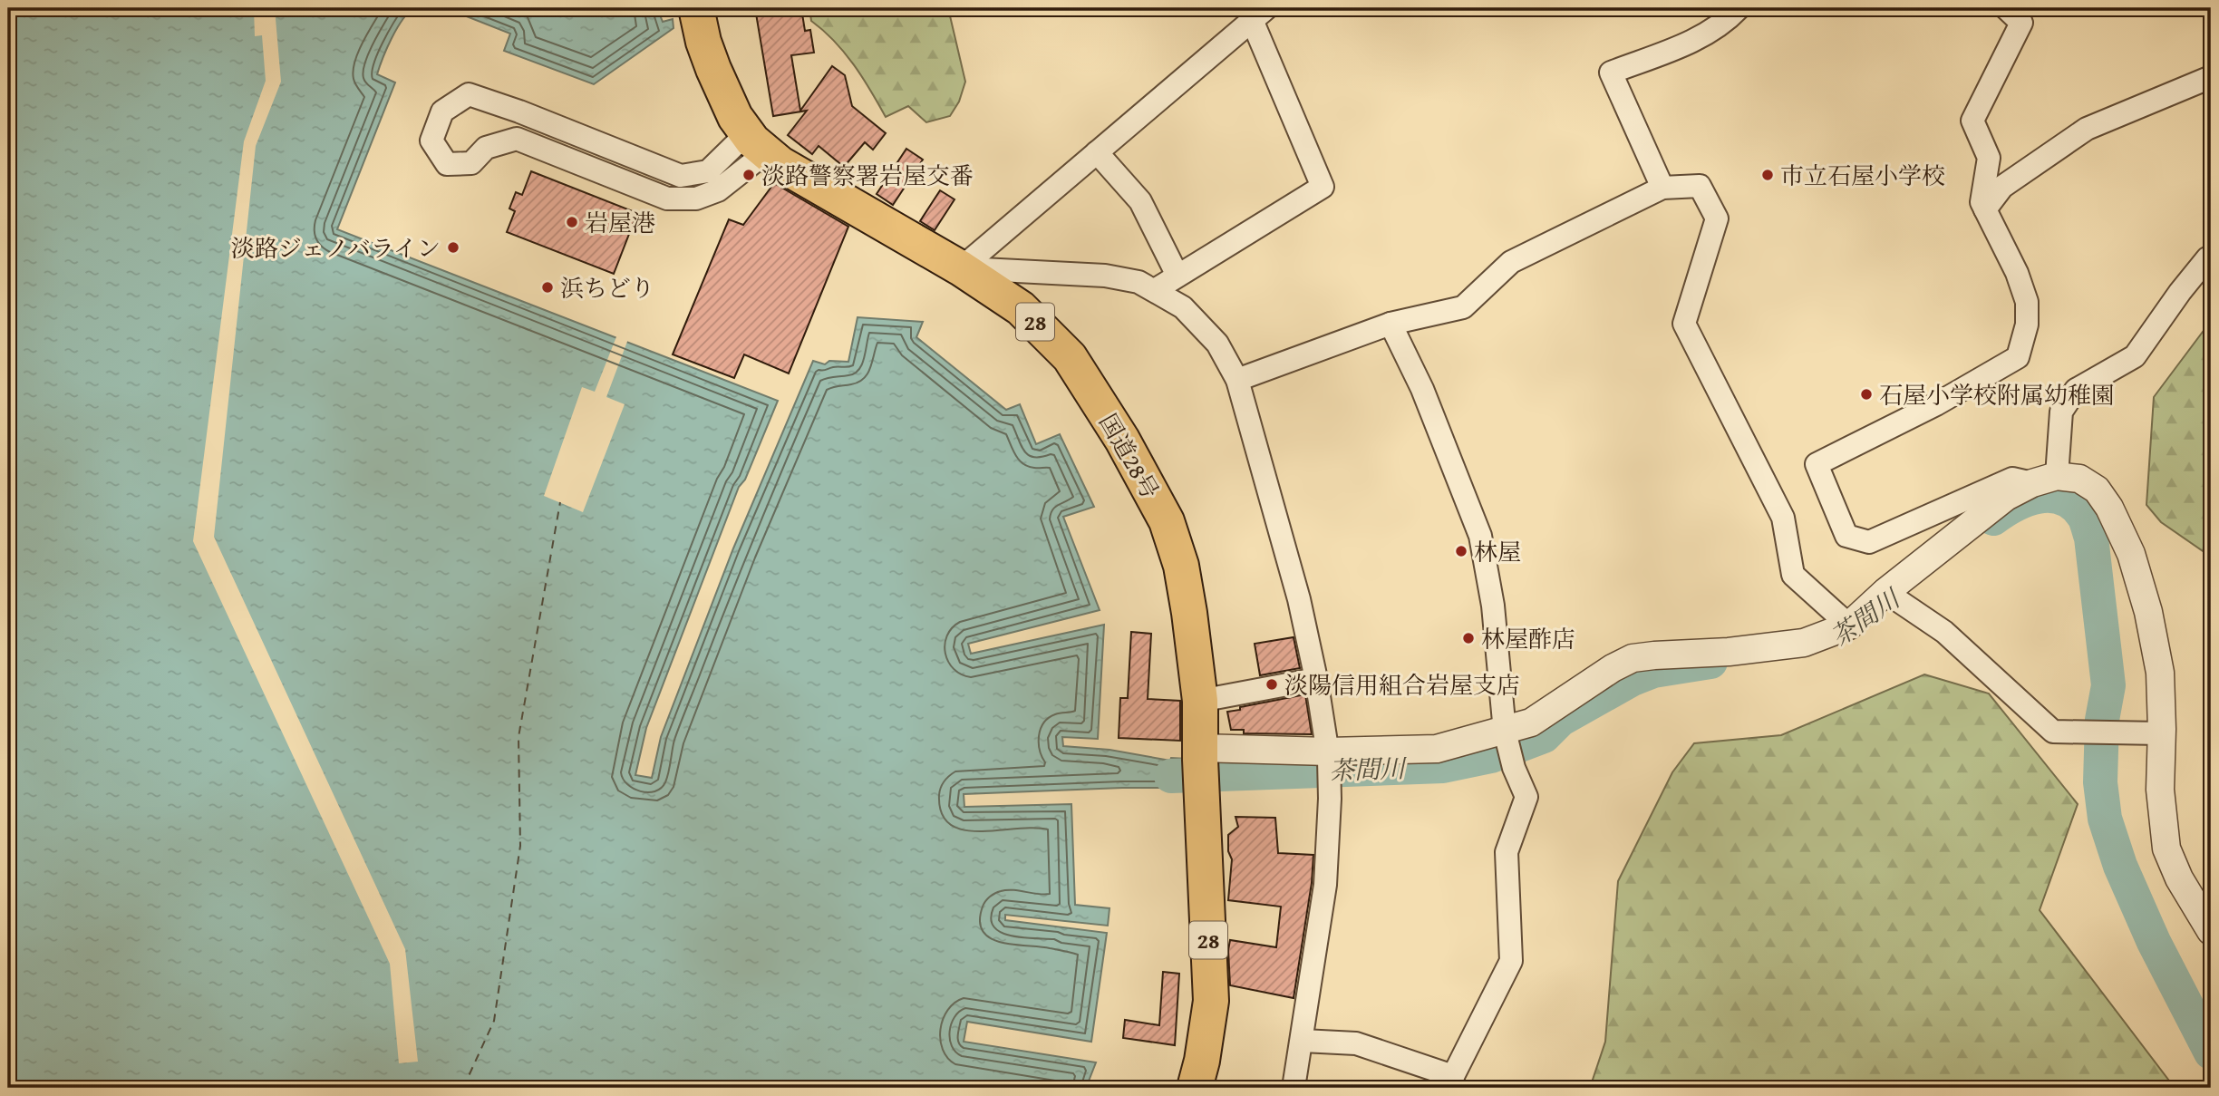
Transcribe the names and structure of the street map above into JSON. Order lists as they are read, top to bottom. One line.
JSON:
{"streets":{"highway":["28","国道28号"]},"water":["茶間川"],"places":["淡路警察署岩屋交番","市立石屋小学校","岩屋港","淡路ジェノバライン","浜ちどり","石屋小学校附属幼稚園","林屋","林屋酢店","淡陽信用組合岩屋支店"]}
